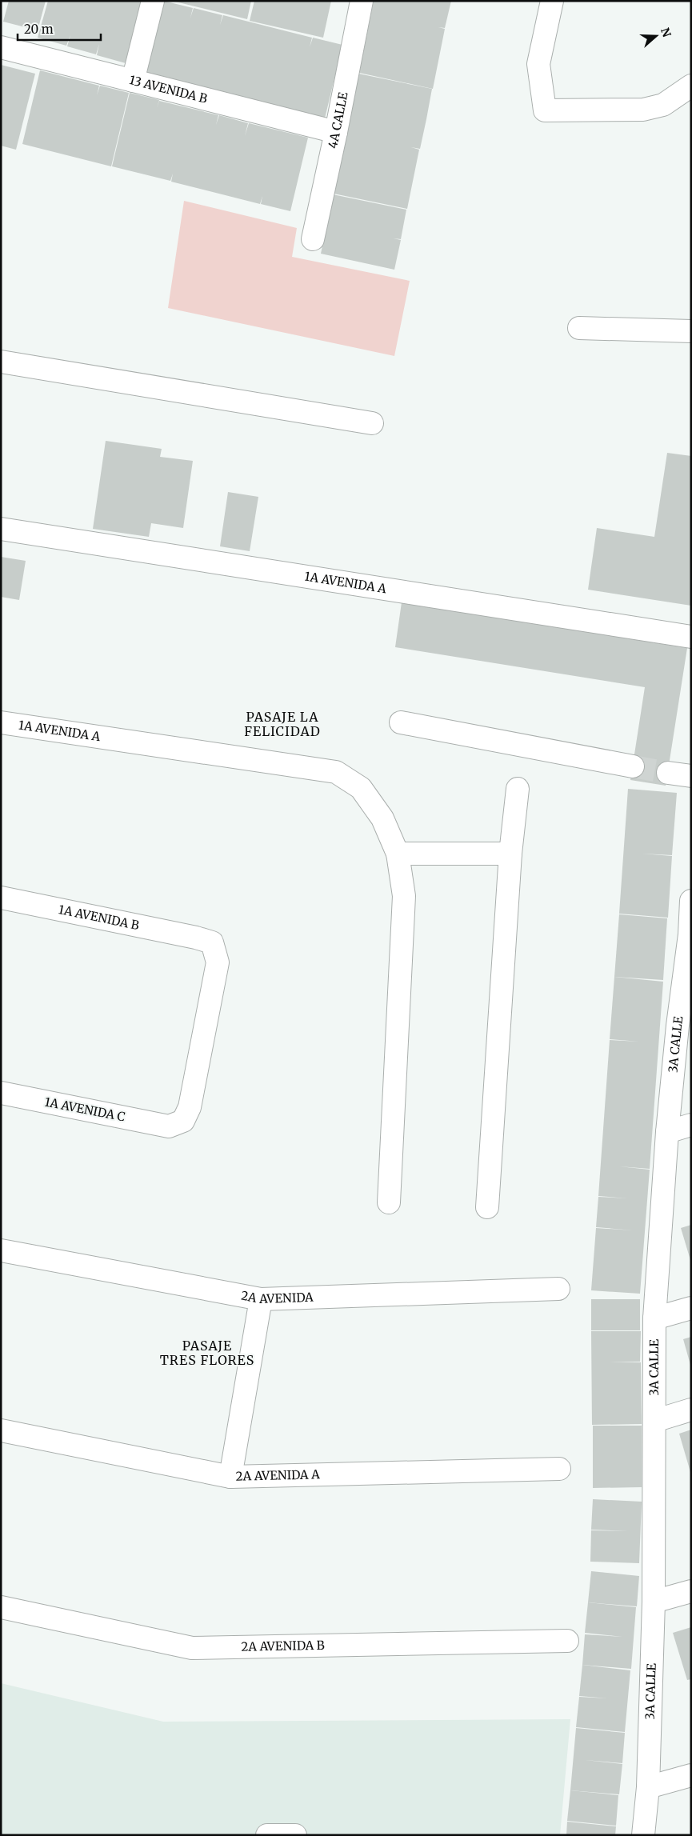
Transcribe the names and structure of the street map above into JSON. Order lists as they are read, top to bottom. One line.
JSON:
{"streets":{"street":["13 AVENIDA B","4A CALLE","1A AVENIDA A","1A AVENIDA B","3A CALLE","1A AVENIDA C","2A AVENIDA","2A AVENIDA A","2A AVENIDA B"]},"crossings":[["13 AVENIDA B","4A CALLE"],["1A AVENIDA B","1A AVENIDA C"]],"districts":["PASAJE LA FELICIDAD","PASAJE TRES FLORES"],"scale_bar":"20 m","north":"right"}
